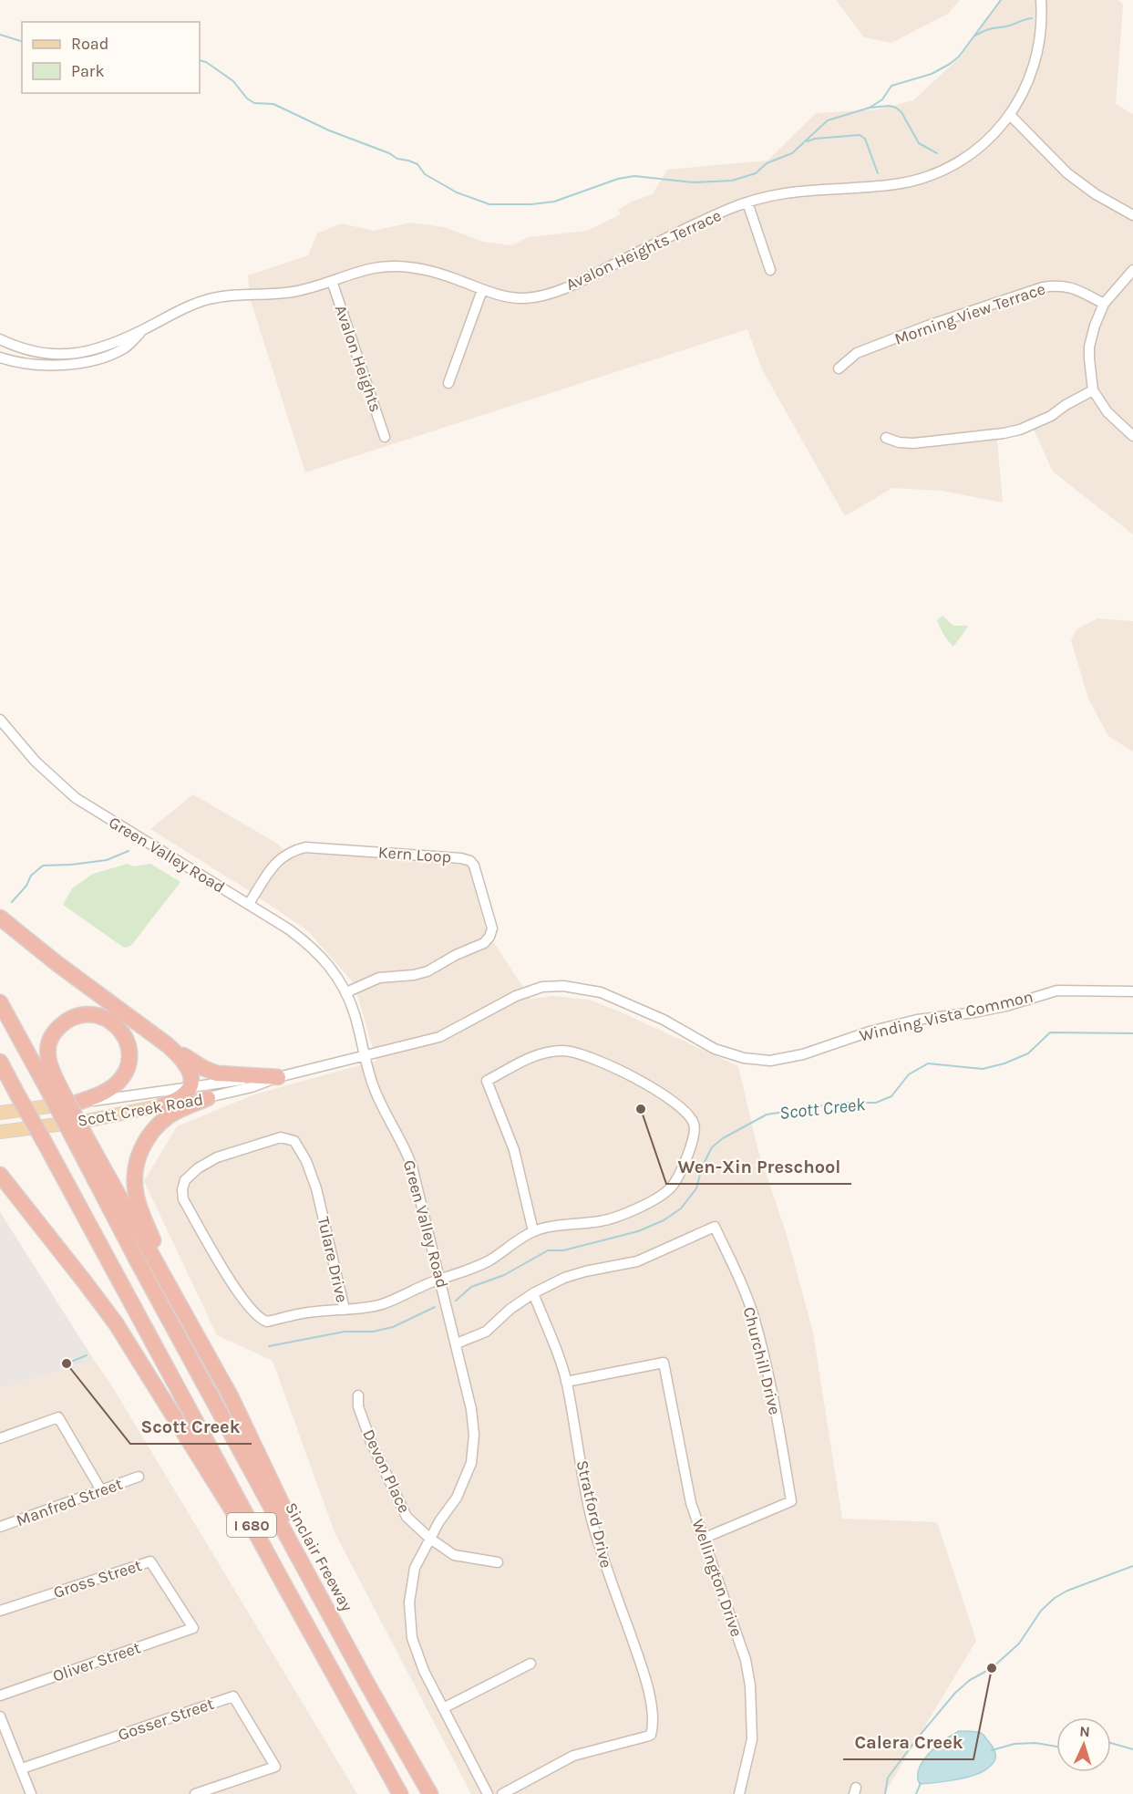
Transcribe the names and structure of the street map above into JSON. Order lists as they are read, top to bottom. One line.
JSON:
{"streets":{"highway":["I 680","Sinclair Freeway"],"main road":["Scott Creek Road"],"street":["Avalon Heights Terrace","Morning View Terrace","Avalon Heights","Green Valley Road","Kern Loop","Winding Vista Common","Tulare Drive","Churchill Drive","Devon Place","Manfred Street","Stratford Drive","Wellington Drive","Gross Street","Oliver Street","Gosser Street"]},"crossings":[["Avalon Heights Terrace","Avalon Heights"],["Green Valley Road","Kern Loop"],["Green Valley Road","Scott Creek Road"],["Green Valley Road","Devon Place"],["Winding Vista Common","Scott Creek Road"],["Churchill Drive","Stratford Drive"],["Churchill Drive","Wellington Drive"],["Stratford Drive","Wellington Drive"],["Gross Street","Oliver Street"]],"water":["Scott Creek"],"places":["Wen-Xin Preschool","Scott Creek","Calera Creek"],"legend":["Road","Park"],"north":"top"}
